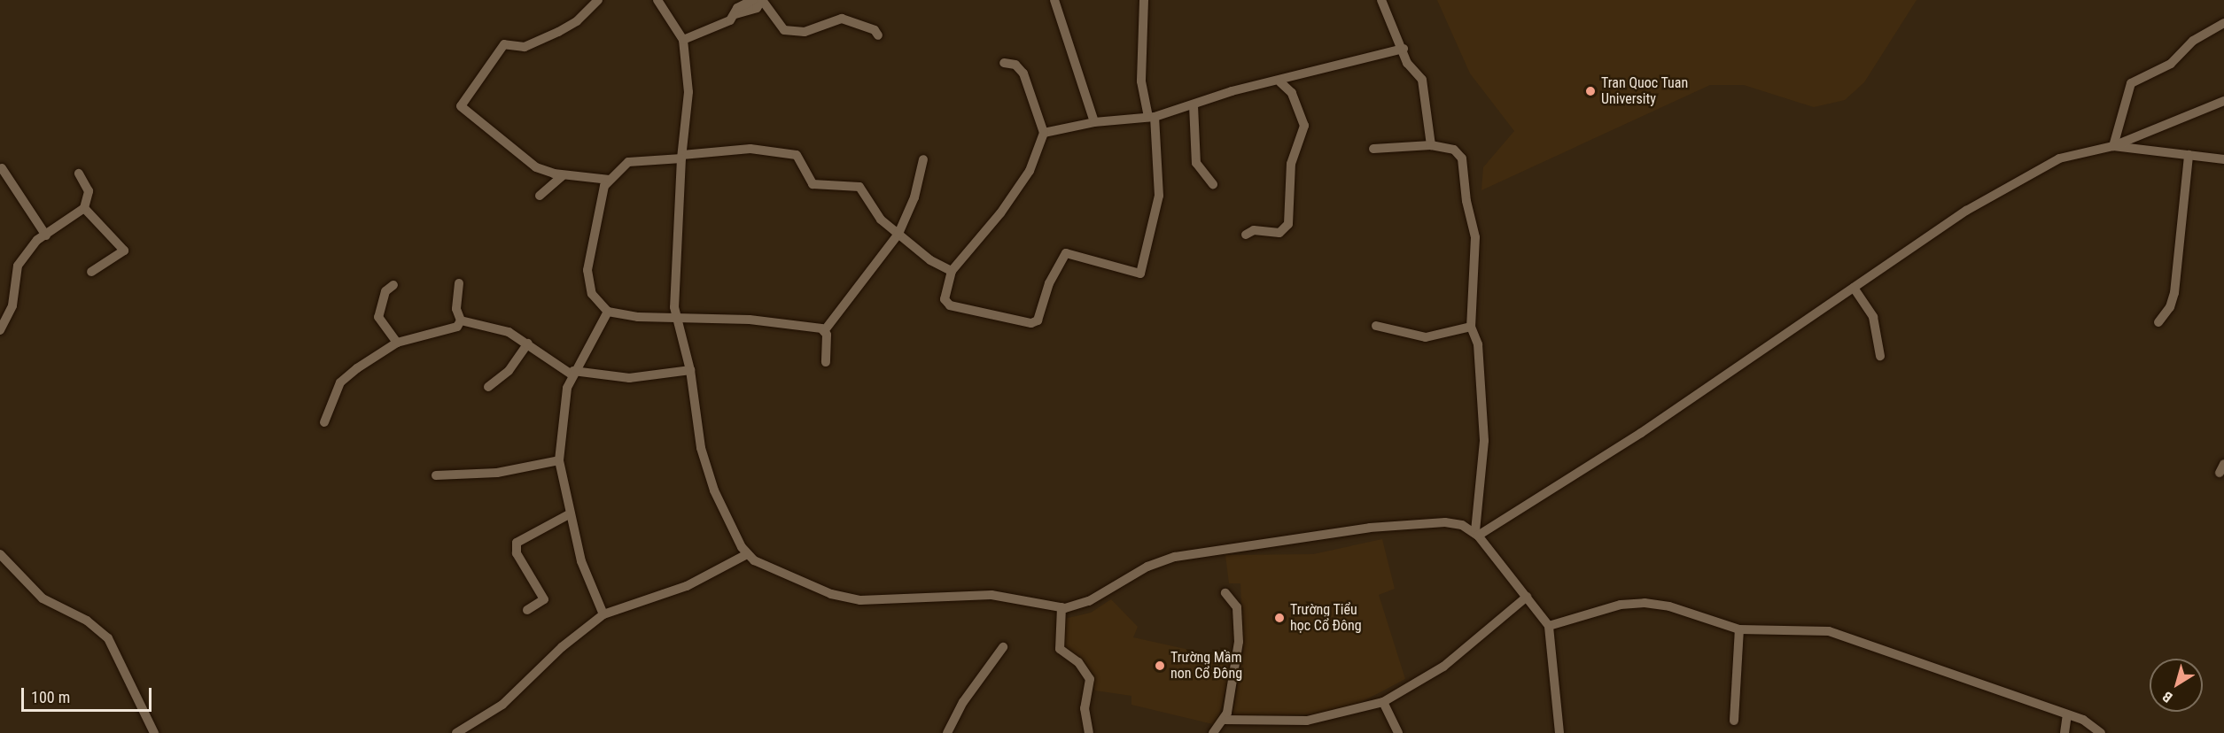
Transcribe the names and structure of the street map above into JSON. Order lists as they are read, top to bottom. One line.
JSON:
{"places":["Tran Quoc Tuan University","Trường Tiểu học Cổ Đông","Trường Mầm non Cổ Đông"],"scale_bar":"100 m","north":"bottom left"}
